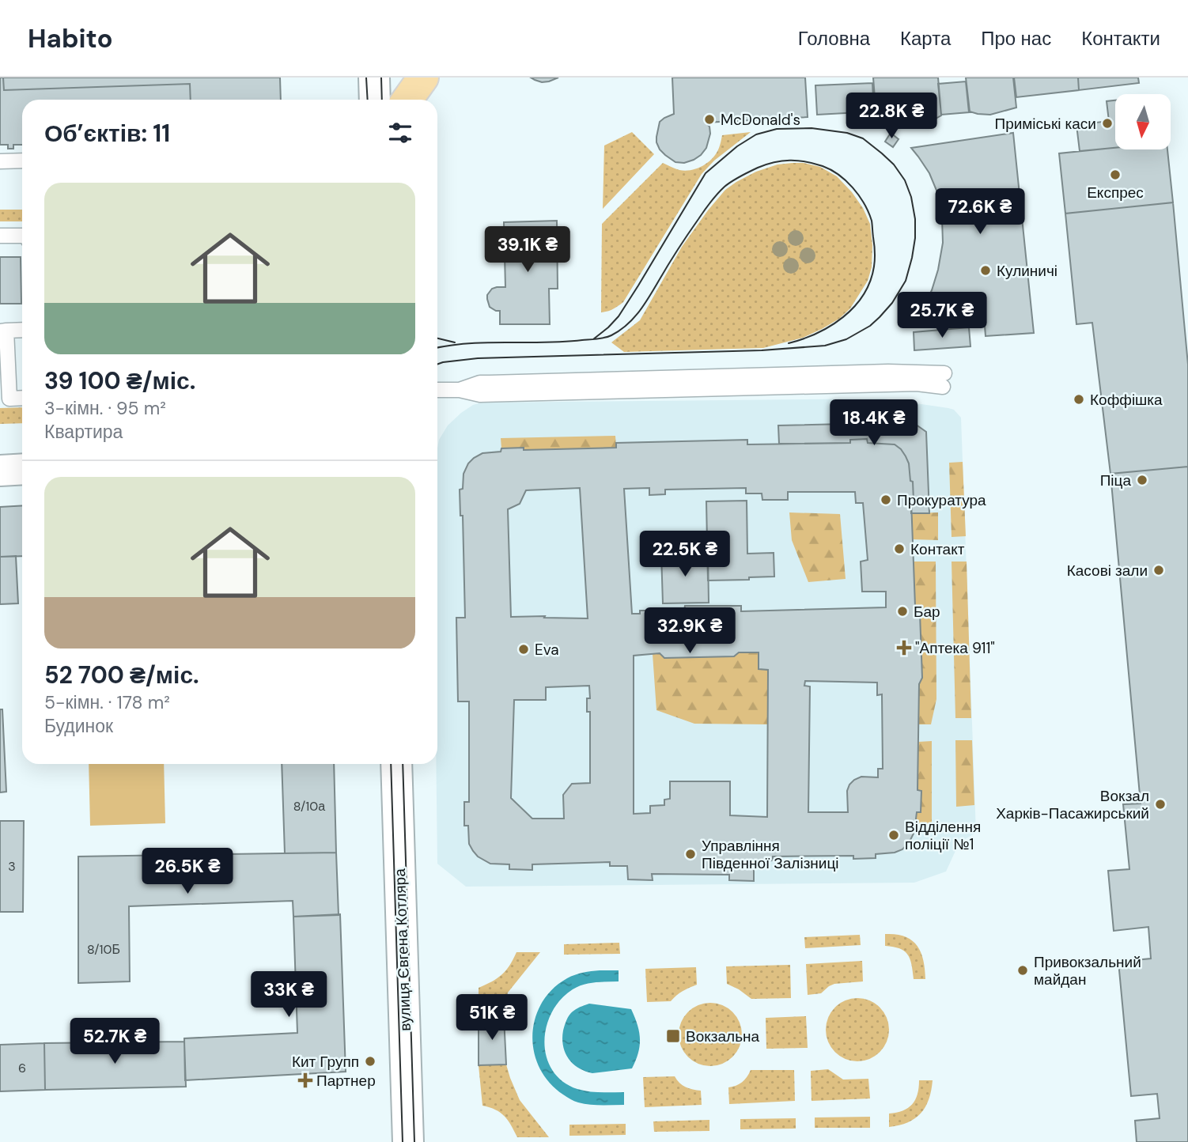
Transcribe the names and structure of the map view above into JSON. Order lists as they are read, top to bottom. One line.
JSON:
{"streets":{"main road":["вулиця Євгена Котляра"]},"places":{"other":["McDonald's","Приміські каси","Експрес","Кулиничі","Коффішка","Піца","Прокуратура","Контакт","Касові зали","Бар","Eva","Вокзал Харків-Пасажирський","Відділення поліції №1","Управління Південної Залізниці","Привокзальний майдан","Кит Групп"],"health":["\"Аптека 911\"","Партнер"],"transit":["Вокзальна"]},"house_numbers":["8/10а","3","8/10Б","6"],"north":"bottom","page":{"header":"Habito","nav":["Головна","Карта","Про нас","Контакти"],"price":["22.8K ₴","72.6K ₴","39.1K ₴","25.7K ₴","18.4K ₴","22.5K ₴","32.9K ₴","26.5K ₴","33K ₴","51K ₴","52.7K ₴"],"heading":"Об’єктів: 11","list":[{"name":"39 100 ₴/міс.","note":"3-кімн. · 95 m² · Квартира"},{"name":"52 700 ₴/міс.","note":"5-кімн. · 178 m² · Будинок"}]}}
